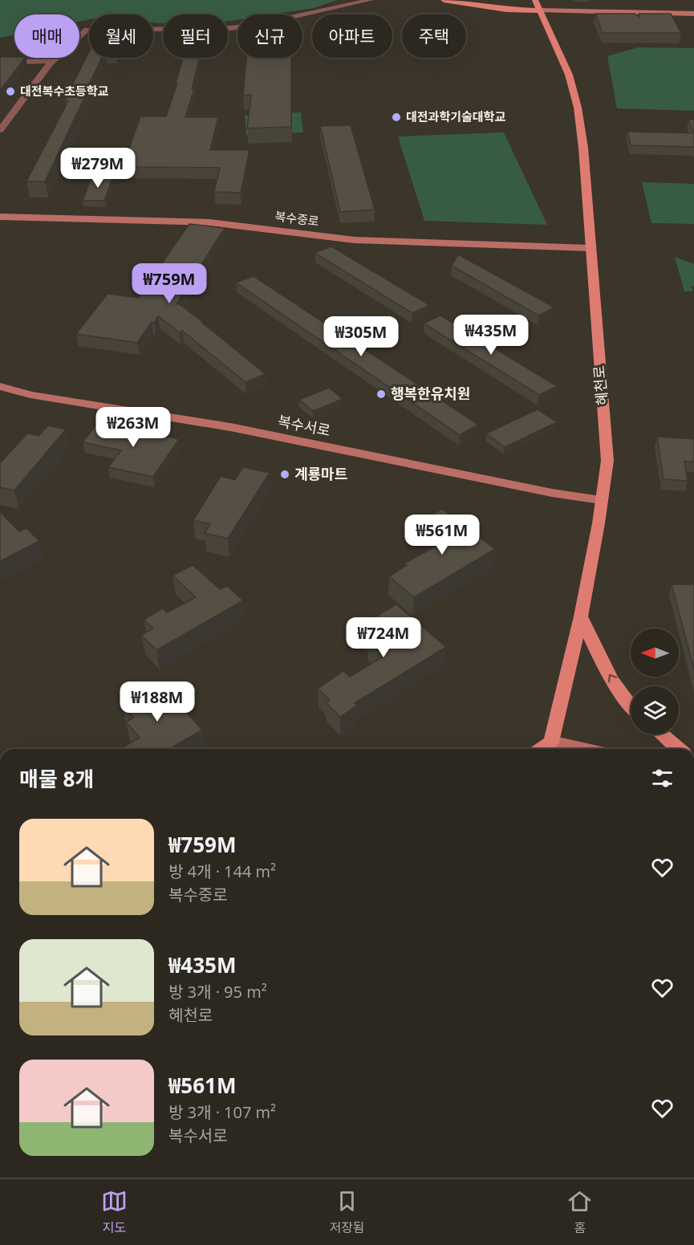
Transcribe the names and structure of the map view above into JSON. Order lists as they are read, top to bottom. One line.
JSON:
{"streets":{"main road":["복수중로","혜천로","복수서로"]},"crossings":[["복수중로","혜천로"],["혜천로","복수서로"]],"places":["대전복수초등학교","대전과학기술대학교","행복한유치원","계룡마트"],"north":"left","page":{"chip":["매매","월세","필터","신규","아파트","주택"],"price":["₩279M","₩759M","₩435M","₩305M","₩263M","₩561M","₩724M","₩188M"],"heading":"매물 8개","list":[{"name":"₩759M","note":"방 4개 · 144 m² · 복수중로"},{"name":"₩435M","note":"방 3개 · 95 m² · 혜천로"},{"name":"₩561M","note":"방 3개 · 107 m² · 복수서로"}],"tabs":["지도","저장됨","홈"]}}
